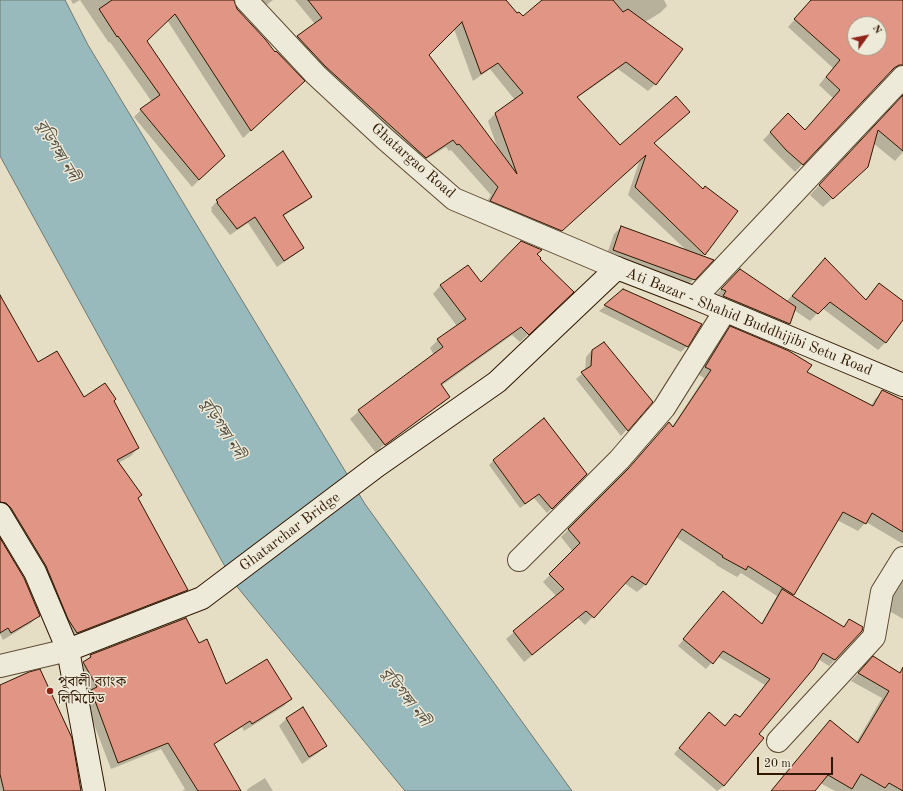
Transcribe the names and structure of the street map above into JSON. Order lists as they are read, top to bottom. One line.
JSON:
{"streets":{"street":["Ghatargao Road","Ati Bazar - Shahid Buddhijibi Setu Road","Ghatarchar Bridge"]},"crossings":[["Ghatargao Road","Ati Bazar - Shahid Buddhijibi Setu Road"],["Ati Bazar - Shahid Buddhijibi Setu Road","Ghatarchar Bridge"]],"water":["বুড়িগঙ্গা নদী"],"places":["পূবালী ব্যাংক লিমিটেড"],"scale_bar":"20 m","north":"top right"}
